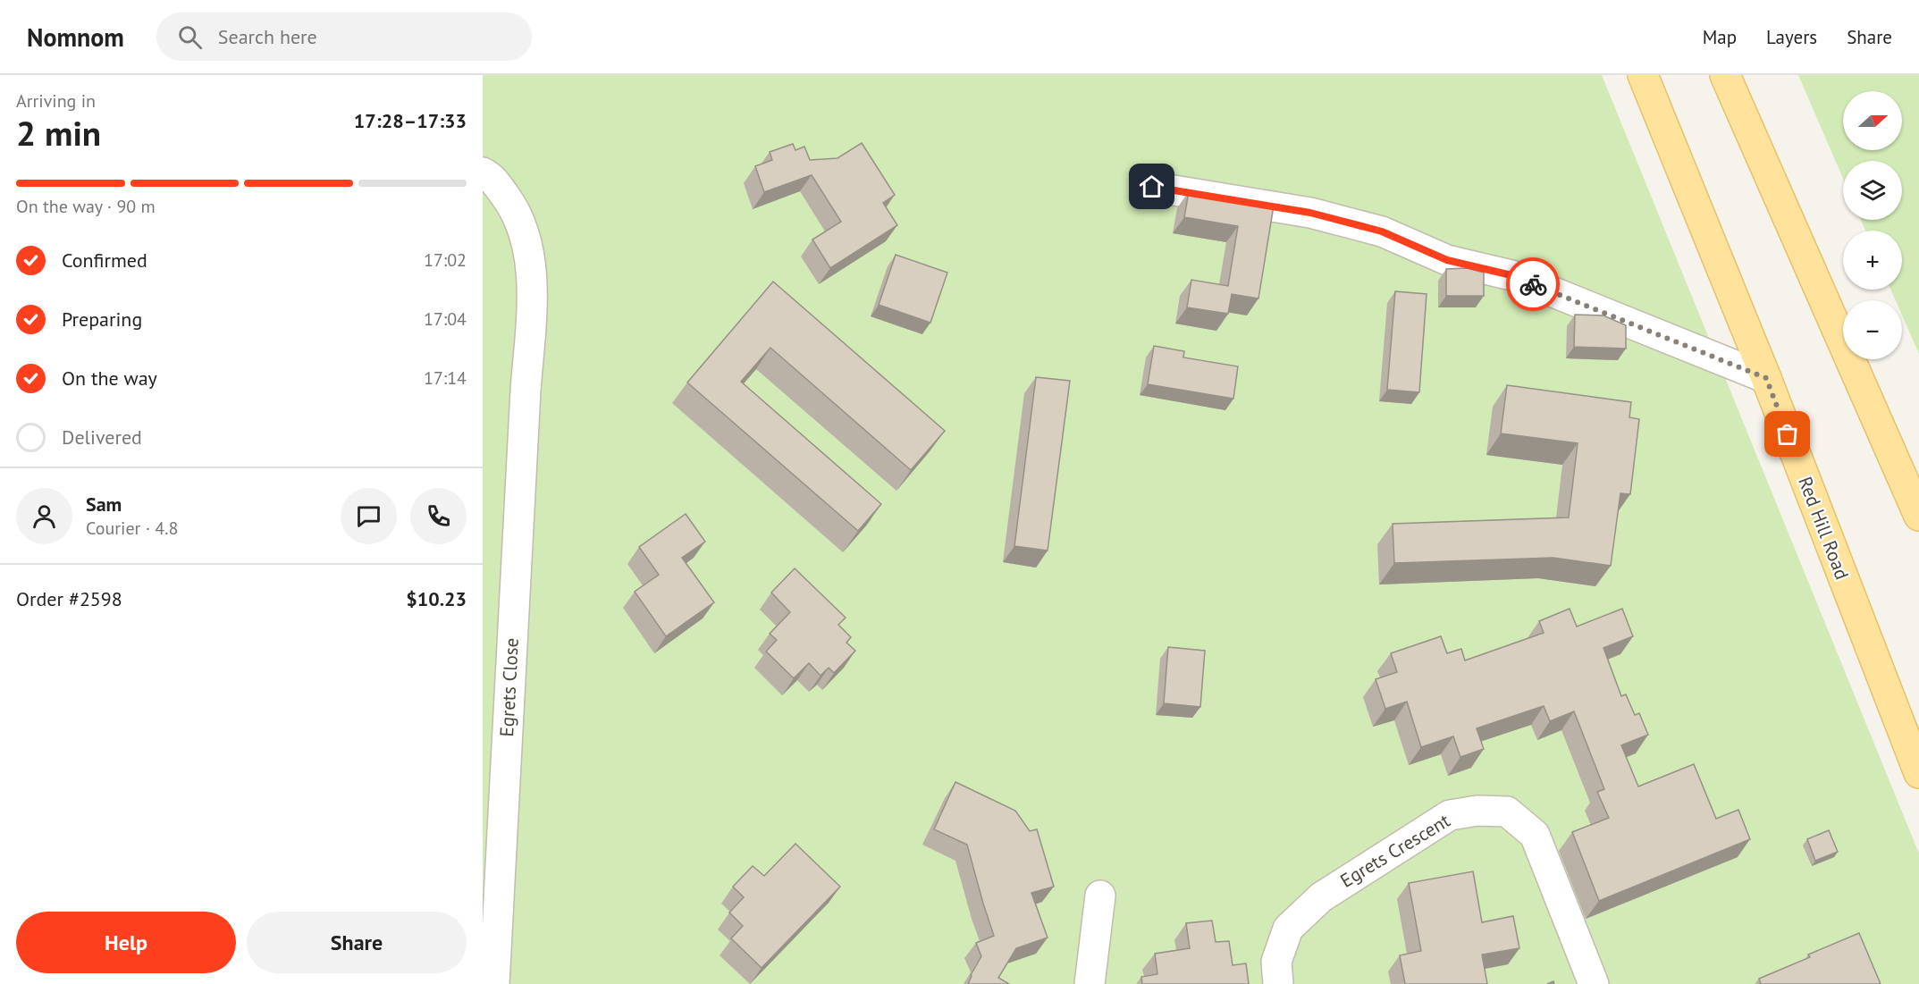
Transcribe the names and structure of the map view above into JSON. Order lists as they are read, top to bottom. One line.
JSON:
{"streets":{"main road":["Red Hill Road"],"street":["Egrets Close","Egrets Crescent"]},"north":"right","page":{"header":"Nomnom","search":"Search here","nav":["Map","Layers","Share"],"heading":["2 min","Arriving in","17:28–17:33"],"panel":["Sam","Courier · 4.8","Order #2598","$10.23"],"map_buttons":["+","−"],"bar":"On the way · 90 m","list":[["Confirmed","17:02"],["Preparing","17:04"],["On the way","17:14"],"Delivered"],"buttons":["Help","Share"]}}
